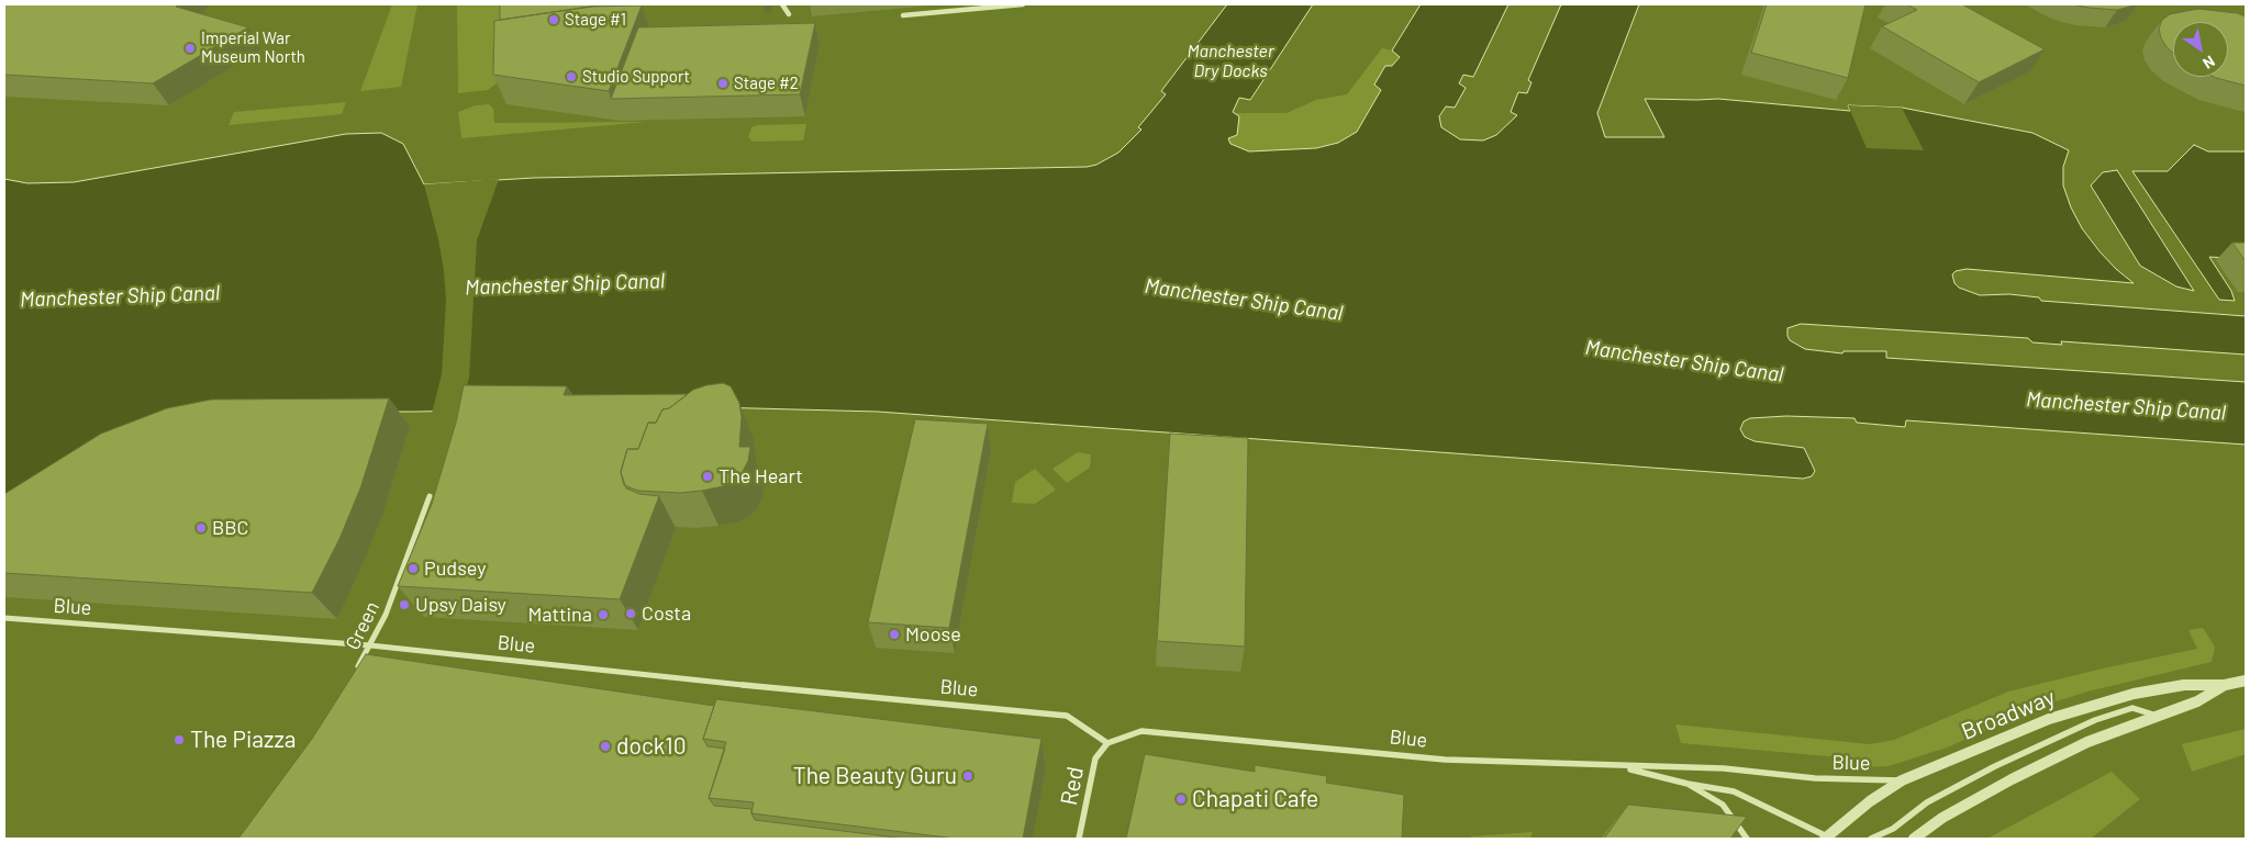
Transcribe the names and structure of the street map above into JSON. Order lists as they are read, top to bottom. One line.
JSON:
{"streets":{"street":["Blue","Green","Broadway","Red"]},"crossings":[["Blue","Green"],["Blue","Broadway"],["Blue","Red"]],"water":["Manchester Dry Docks","Manchester Ship Canal"],"places":["Stage #1","Imperial War Museum North","Studio Support","Stage #2","The Heart","BBC","Pudsey","Upsy Daisy","Costa","Mattina","Moose","The Piazza","dock10","The Beauty Guru","Chapati Cafe"],"north":"bottom right"}
